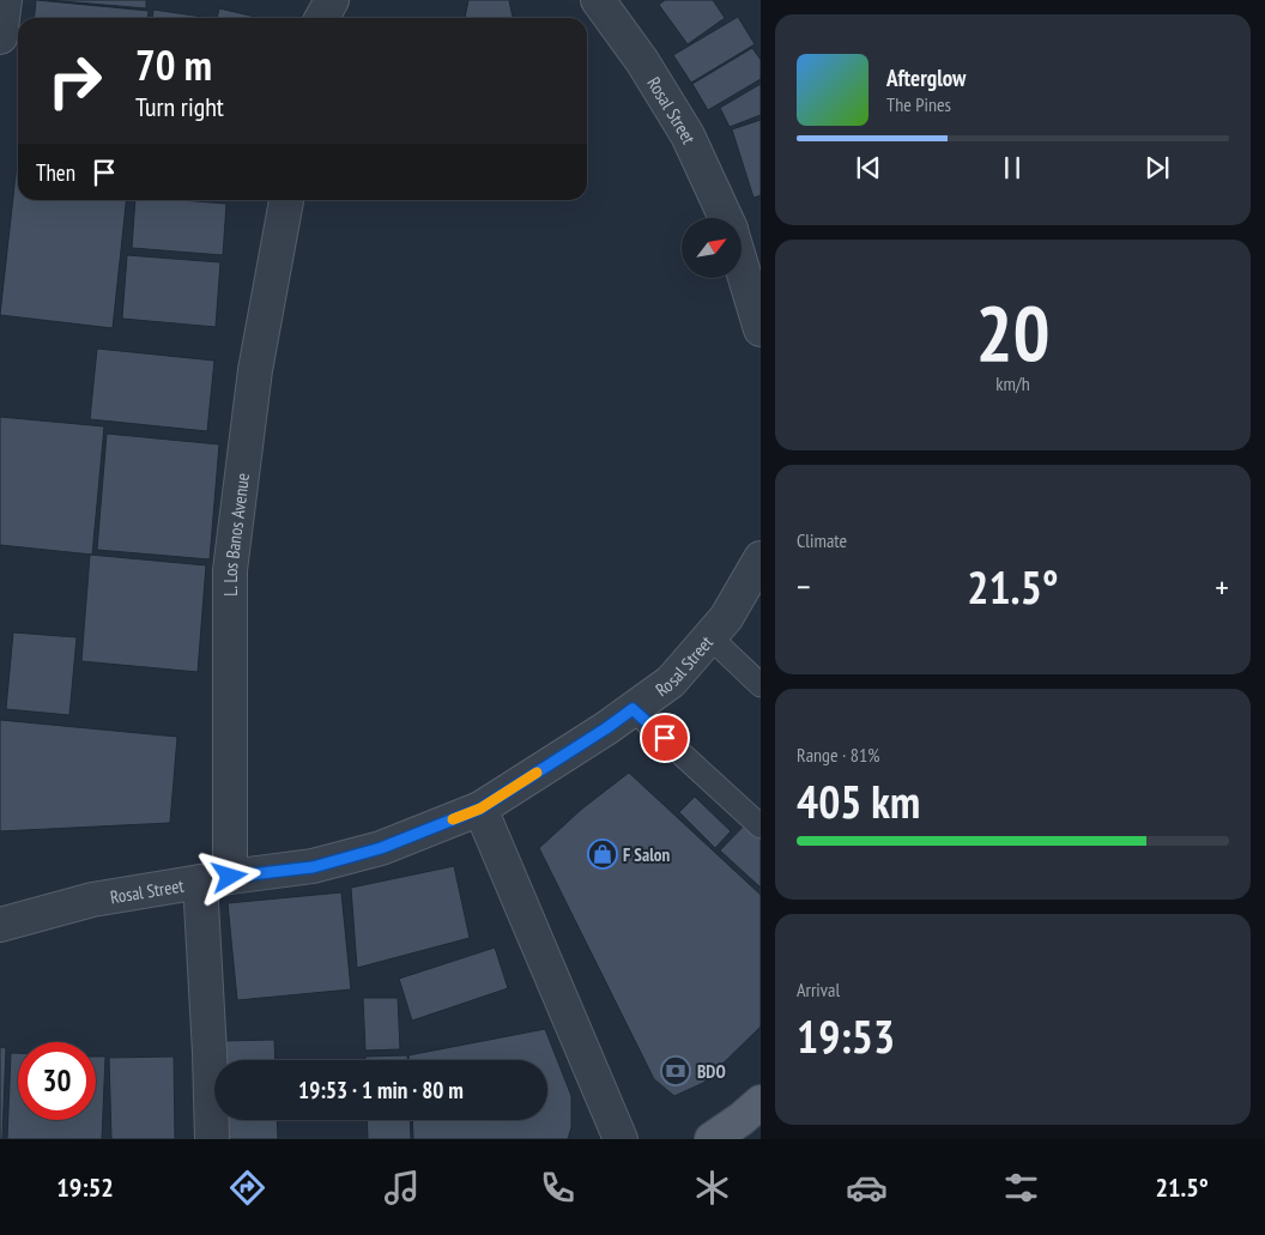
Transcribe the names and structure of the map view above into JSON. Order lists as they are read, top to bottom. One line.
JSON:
{"streets":{"street":["Rosal Street","L. Los Banos Avenue"]},"crossings":[["Rosal Street","L. Los Banos Avenue"]],"places":{"shop":["F Salon"],"bank":["BDO"]},"north":"top right","page":{"turn":["70 m","Turn right"],"song":["Afterglow","The Pines"],"then":"Then","tile":[["20","km/h"],"Climate",["Range · 81%","405 km"],["Arrival","19:53"]],"heat":["−","21.5°","+"],"limit":"30","trip":"19:53 · 1 min · 80 m","tabs":["19:52","21.5°"]}}
